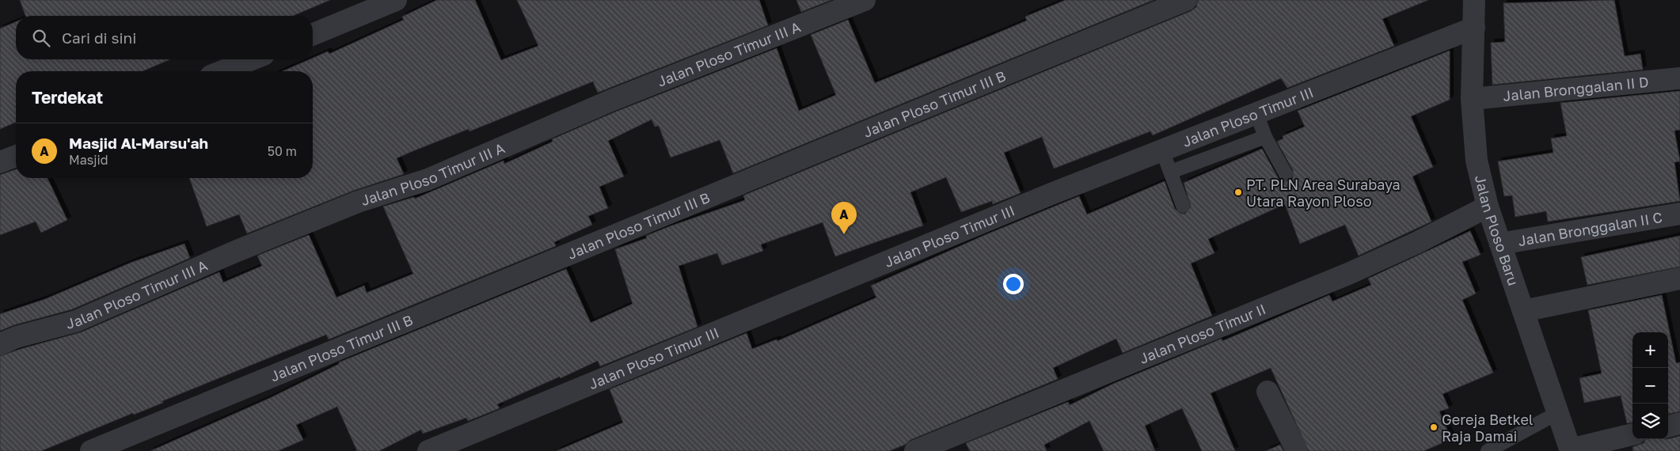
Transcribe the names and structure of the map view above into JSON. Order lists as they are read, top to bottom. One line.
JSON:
{"streets":{"street":["Jalan Ploso Timur III A","Jalan Bronggalan II D","Jalan Ploso Timur III B","Jalan Ploso Timur III","Jalan Bronggalan II C","Jalan Ploso Baru","Jalan Ploso Timur II"]},"crossings":[["Jalan Bronggalan II D","Jalan Ploso Baru"],["Jalan Ploso Timur III","Jalan Ploso Baru"],["Jalan Bronggalan II C","Jalan Ploso Baru"],["Jalan Ploso Baru","Jalan Ploso Timur II"]],"places":["PT. PLN Area Surabaya Utara Rayon Ploso","Gereja Betkel Raja Damai"],"page":{"search":"Cari di sini","heading":"Terdekat","list":[{"mark":"A","name":"Masjid Al-Marsu'ah","note":"Masjid","value":"50 m"}],"pins":"A","map_buttons":["+","−"]}}
